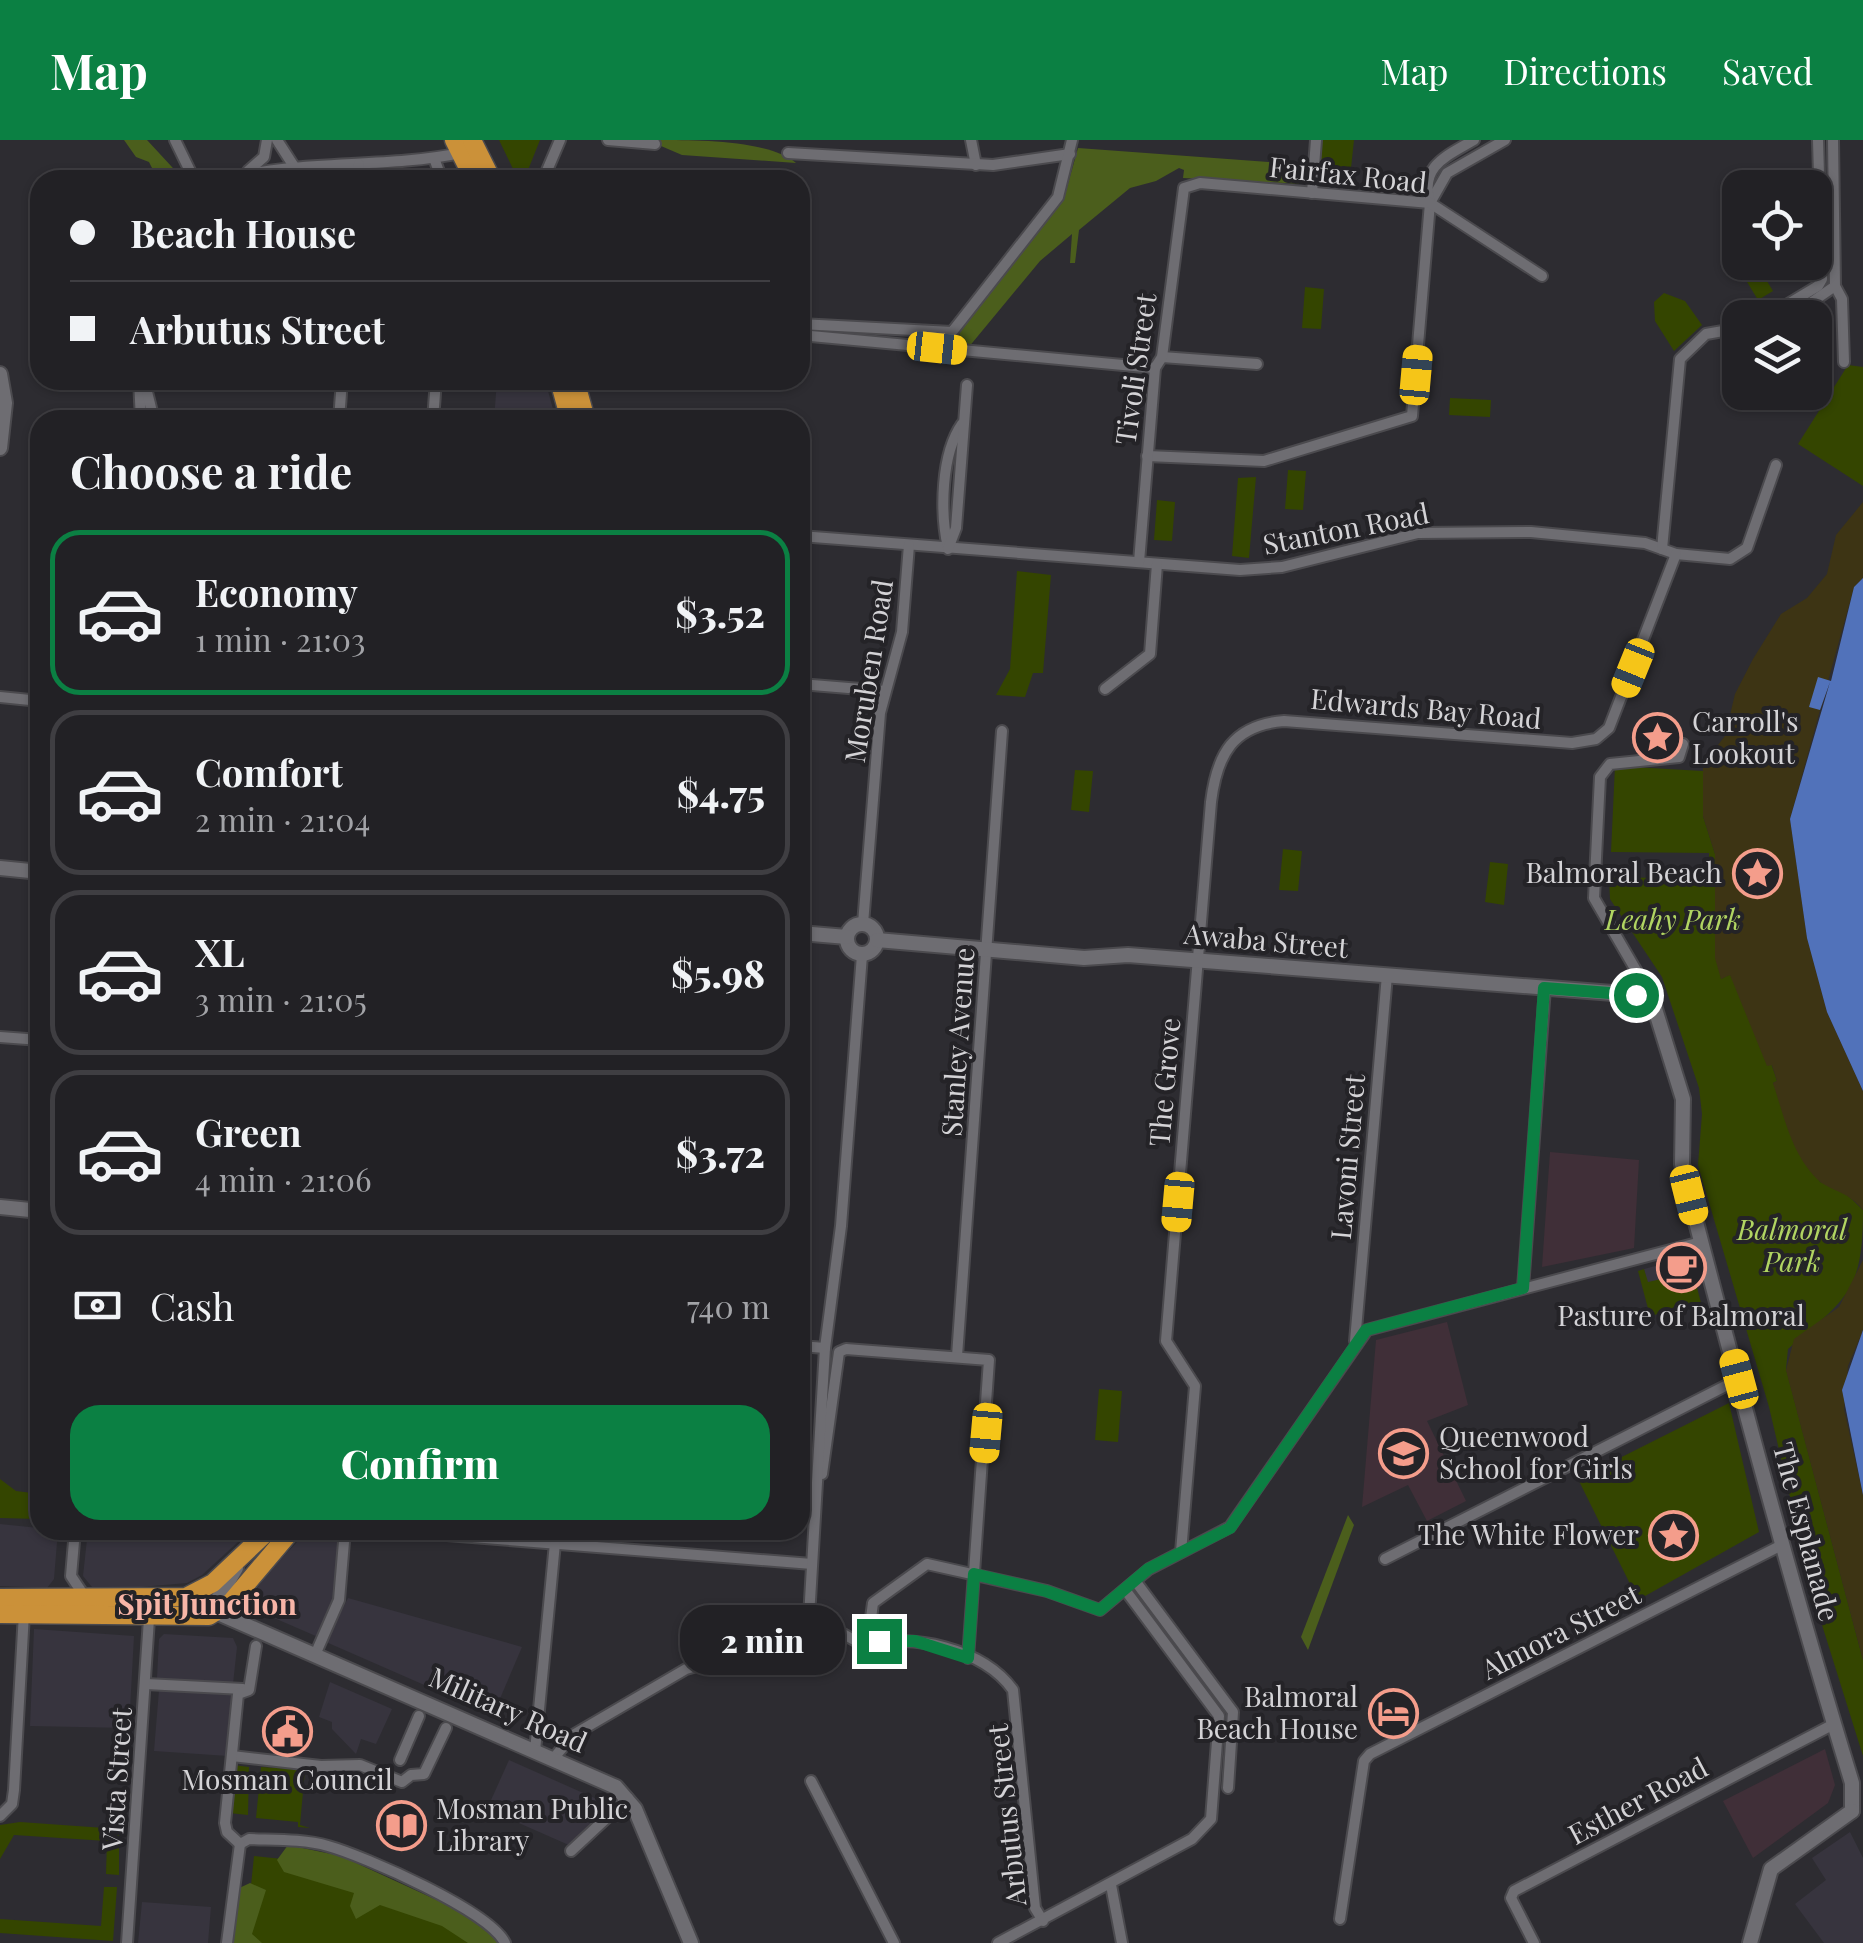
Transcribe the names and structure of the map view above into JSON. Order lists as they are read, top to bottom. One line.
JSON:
{"streets":{"highway":["Military Road"],"street":["Fairfax Road","Tivoli Street","Stanton Road","Moruben Road","Edwards Bay Road","Awaba Street","Stanley Avenue","The Grove","Lavoni Street","The Esplanade","Almora Street","Vista Street","Esther Road","Arbutus Street"]},"crossings":[["Fairfax Road","Tivoli Street"],["Tivoli Street","Stanton Road"],["Stanton Road","Moruben Road"],["Stanton Road","Edwards Bay Road"],["Moruben Road","Awaba Street"],["Edwards Bay Road","The Grove"],["Awaba Street","Stanley Avenue"],["Awaba Street","The Grove"],["Awaba Street","Lavoni Street"],["Awaba Street","The Esplanade"],["The Esplanade","Almora Street"],["The Esplanade","Esther Road"],["Military Road","Vista Street"]],"districts":["Spit Junction"],"parks":["Leahy Park","Balmoral Park"],"places":{"place":["Carroll's Lookout","Balmoral Beach","The White Flower"],"cafe":["Pasture of Balmoral"],"school or university":["Queenwood School for Girls"],"hotel":["Balmoral Beach House"],"public building":["Mosman Council"],"library":["Mosman Public Library"]},"page":{"header":"Map","nav":["Map","Directions","Saved"],"banner":["Beach House","Arbutus Street"],"heading":"Choose a ride","list":[{"name":"Economy","note":"1 min · 21:03","value":"$3.52"},{"name":"Comfort","note":"2 min · 21:04","value":"$4.75"},{"name":"XL","note":"3 min · 21:05","value":"$5.98"},{"name":"Green","note":"4 min · 21:06","value":"$3.72"}],"pay":["Cash","740 m"],"buttons":"Confirm","bubble":"2 min"}}
